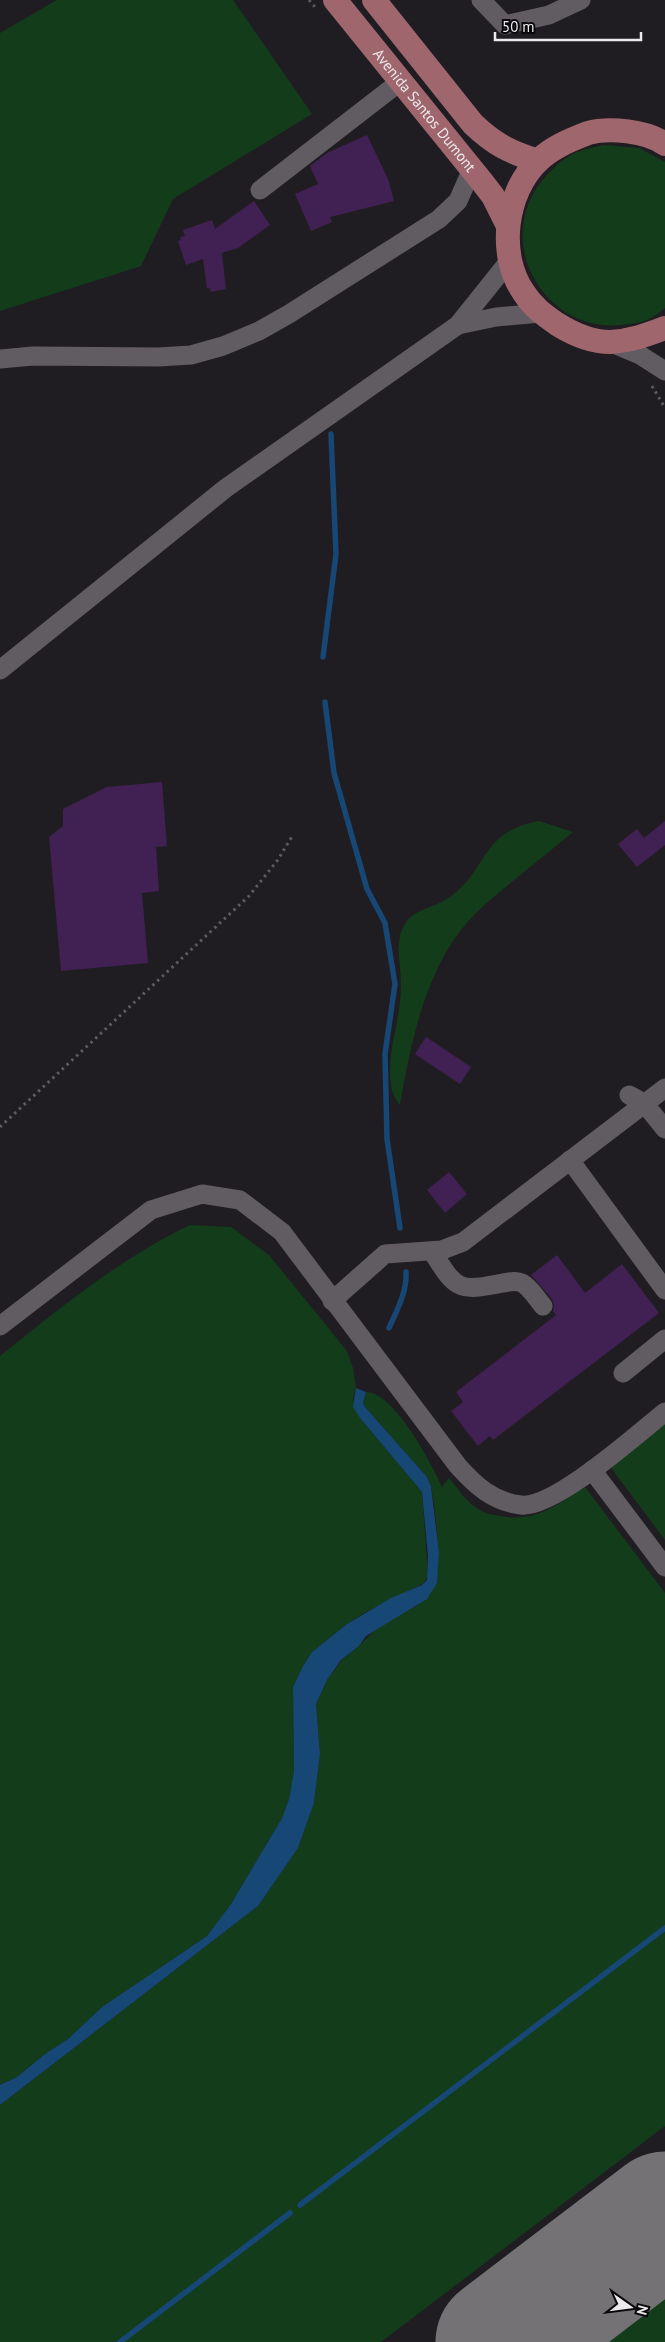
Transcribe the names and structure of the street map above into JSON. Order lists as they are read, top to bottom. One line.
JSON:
{"streets":{"main road":["Avenida Santos Dumont"]},"scale_bar":"50 m","north":"right"}
